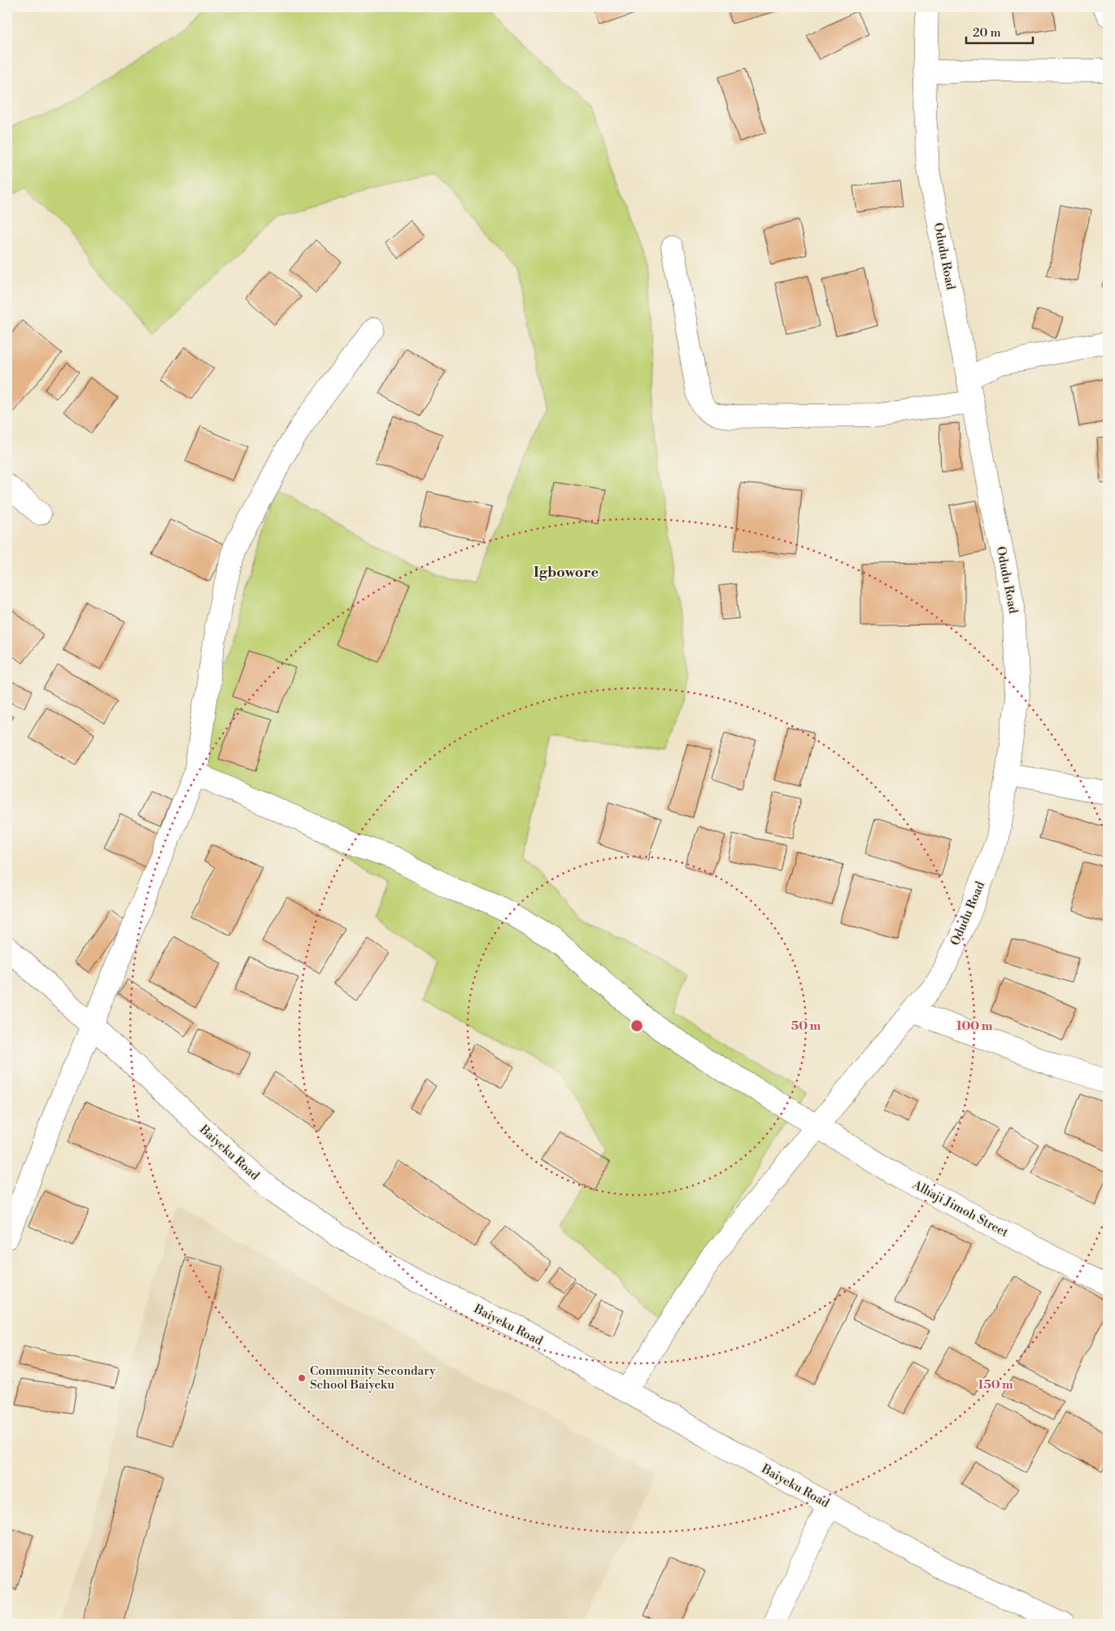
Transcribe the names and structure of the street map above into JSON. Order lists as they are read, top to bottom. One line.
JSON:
{"streets":{"street":["Odudu Road","Baiyeku Road","Alhaji Jimoh Street"]},"crossings":[["Odudu Road","Baiyeku Road"],["Odudu Road","Alhaji Jimoh Street"]],"districts":["Igbowore"],"places":["Community Secondary School Baiyeku"],"scale_bar":"20 m","rings":["50 m","100 m","150 m"]}
